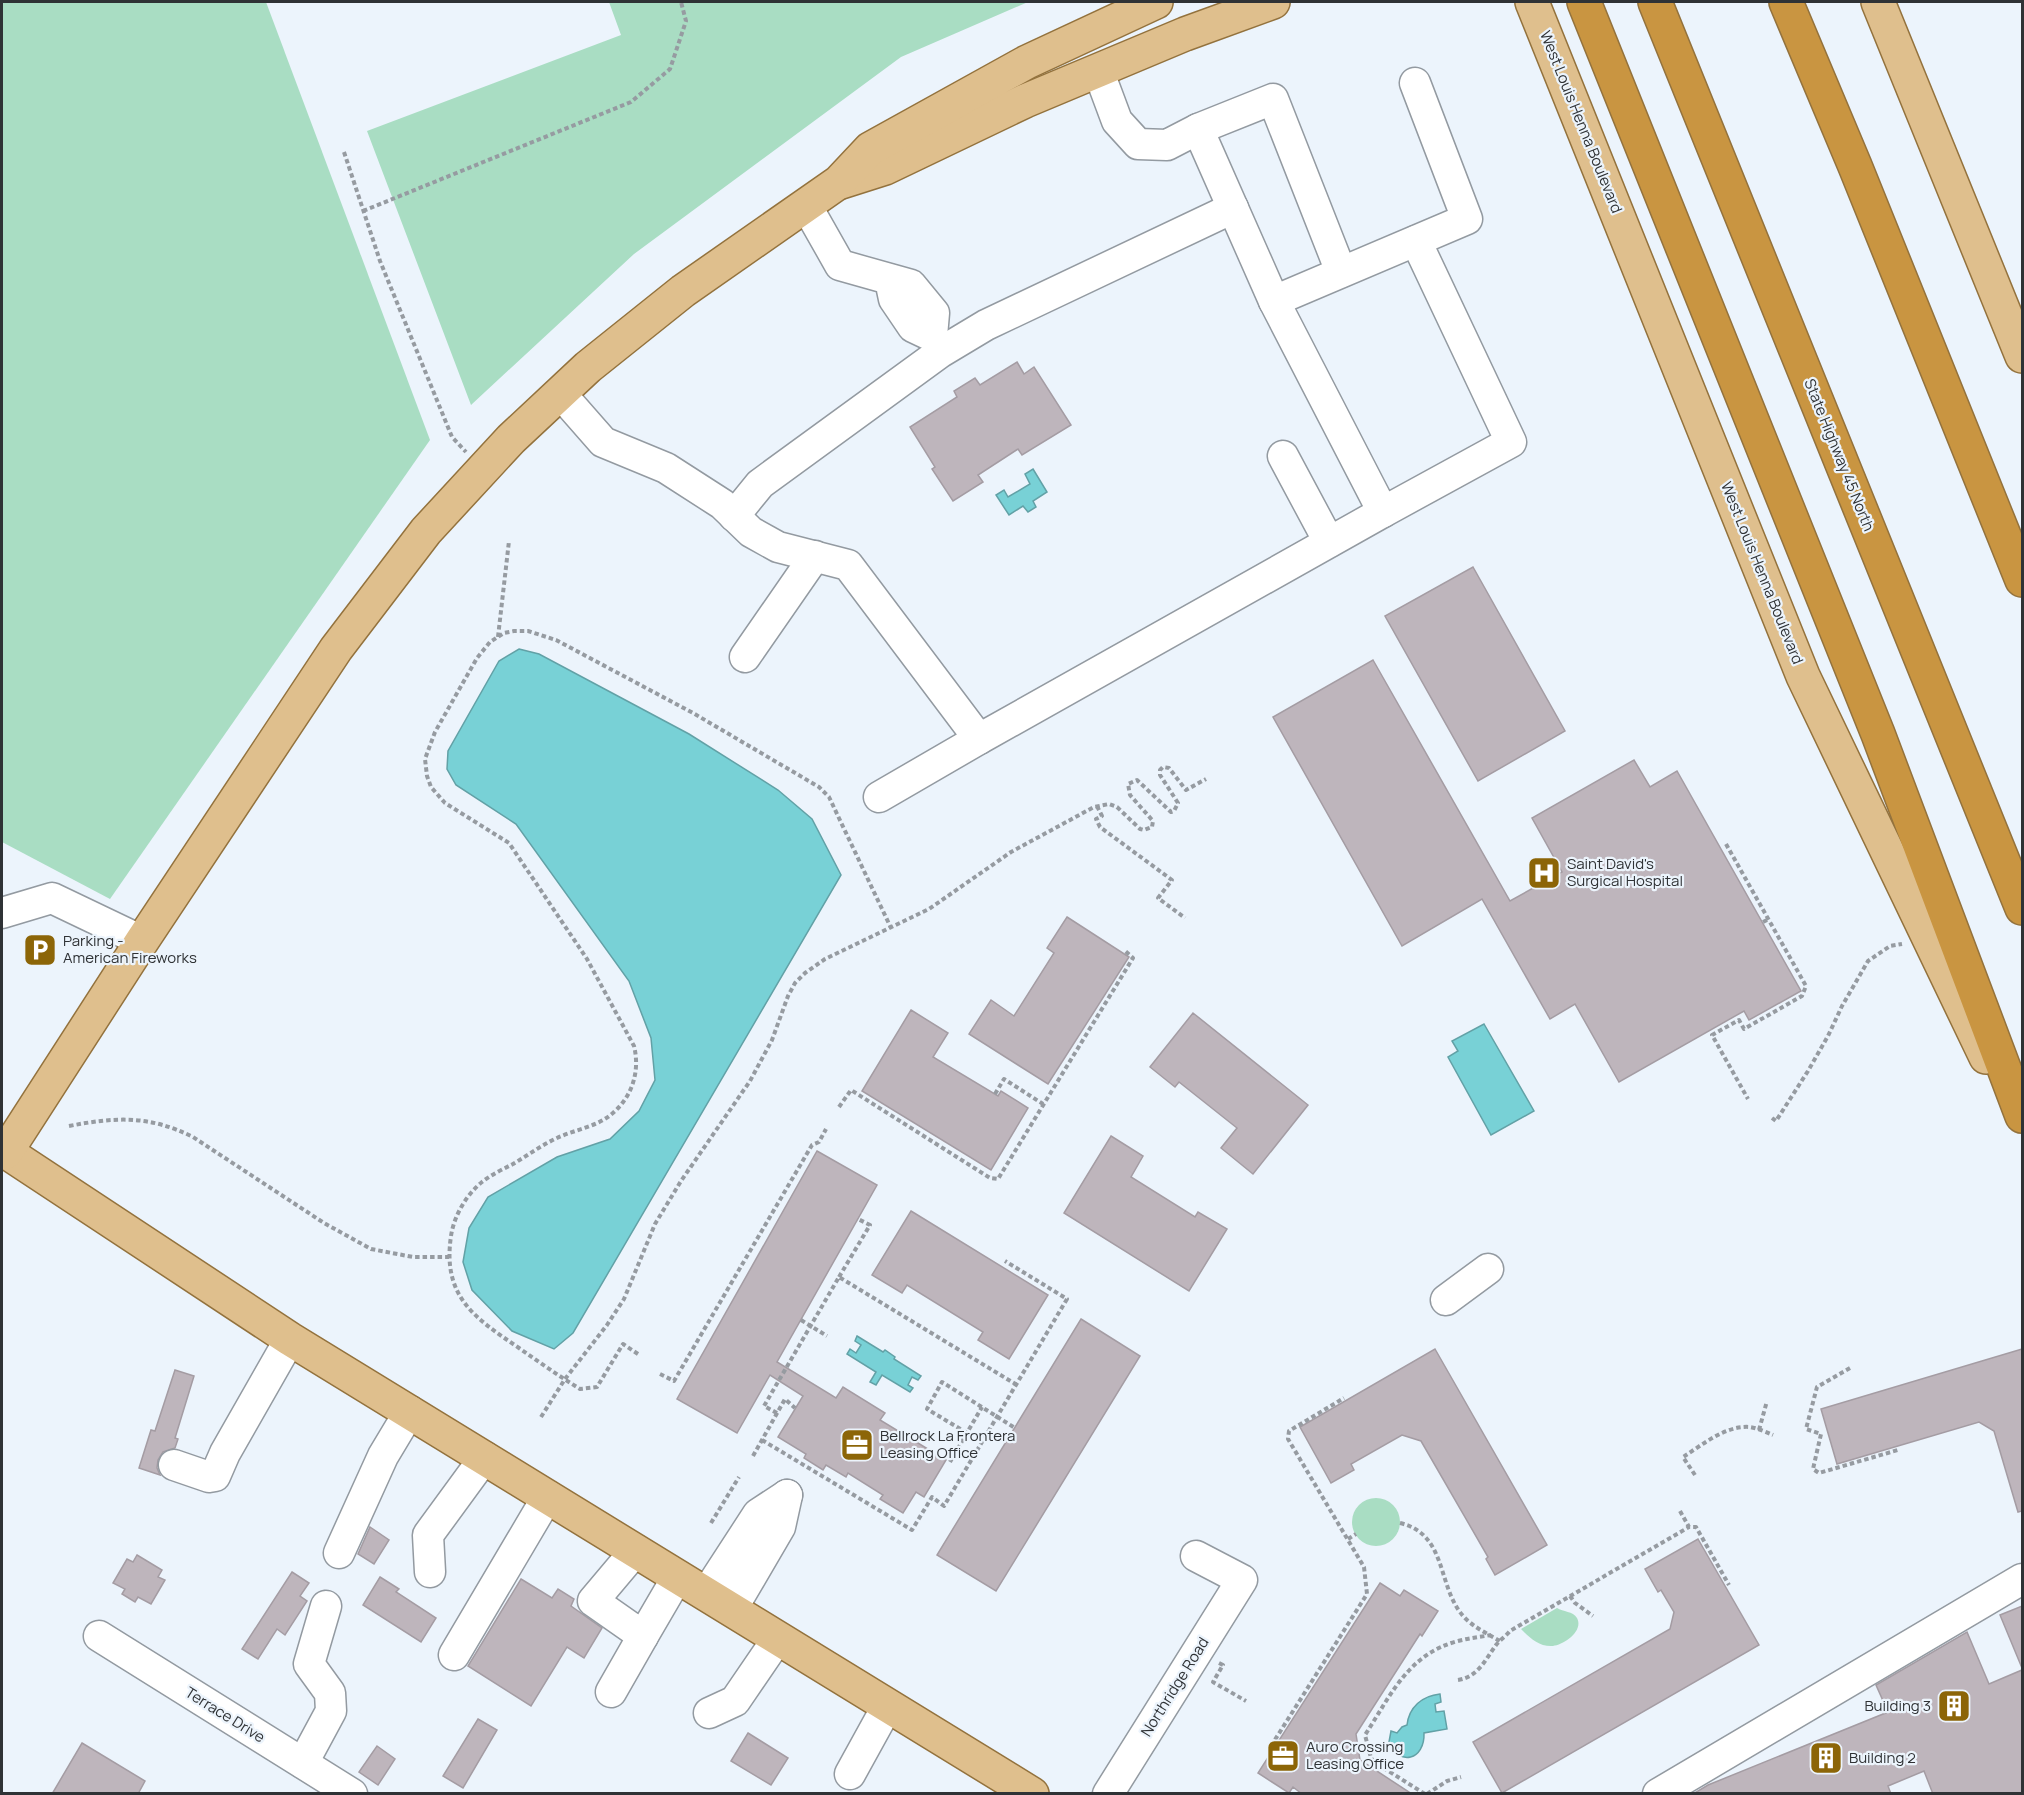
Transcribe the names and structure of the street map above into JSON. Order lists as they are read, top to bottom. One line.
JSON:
{"streets":{"highway":["State Highway 45 North"],"main road":["West Louis Henna Boulevard"],"street":["Northridge Road","Terrace Drive"]},"places":{"hospital":["Saint David's Surgical Hospital"],"parking":["Parking - American Fireworks"],"office":["Bellrock La Frontera Leasing Office","Auro Crossing Leasing Office"],"building":["Building 3","Building 2"]}}
